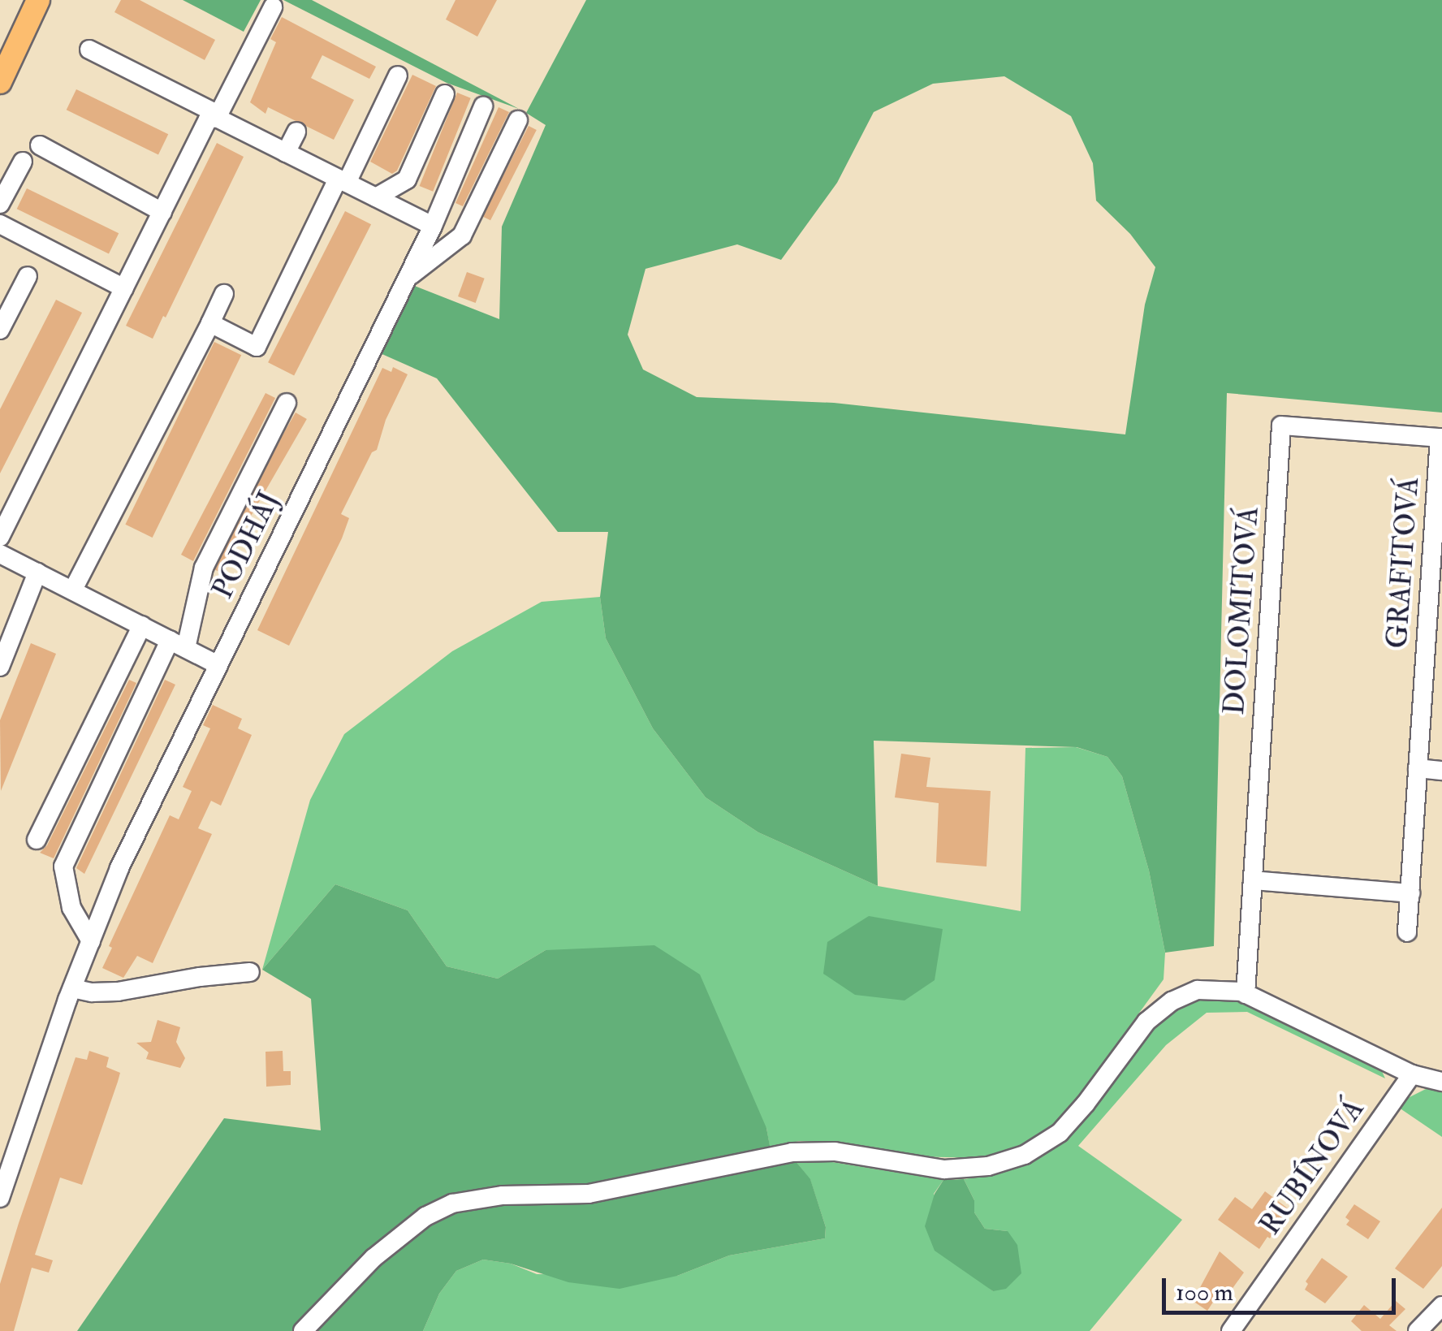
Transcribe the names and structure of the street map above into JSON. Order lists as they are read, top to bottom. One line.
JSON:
{"streets":{"street":["PODHÁJ","GRAFITOVÁ","DOLOMITOVÁ","RUBÍNOVÁ"]},"crossings":[["GRAFITOVÁ","DOLOMITOVÁ"]],"scale_bar":"100 m"}
